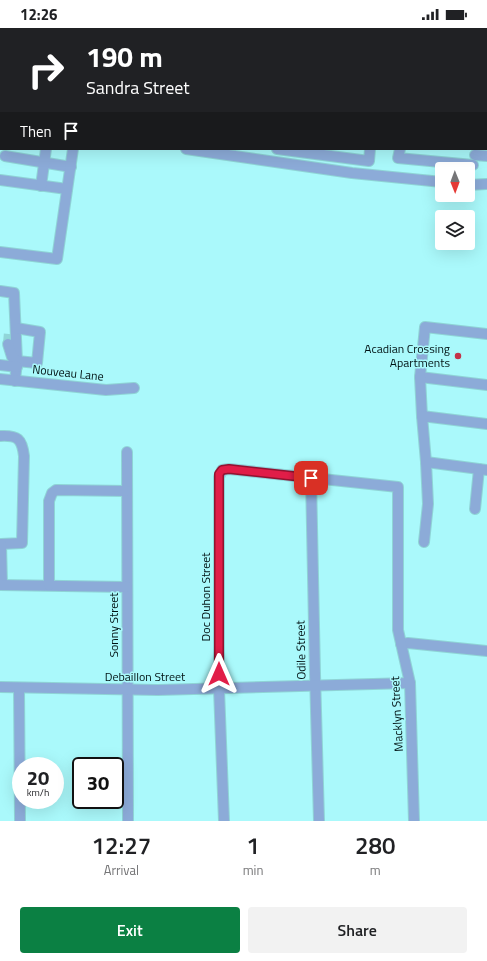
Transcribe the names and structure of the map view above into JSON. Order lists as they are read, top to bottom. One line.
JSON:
{"streets":{"street":["Nouveau Lane","Doc Duhon Street","Sonny Street","Odile Street","Debaillon Street","Macklyn Street"]},"crossings":[["Doc Duhon Street","Odile Street"],["Doc Duhon Street","Debaillon Street"],["Doc Duhon Street","Macklyn Street"],["Sonny Street","Debaillon Street"],["Odile Street","Debaillon Street"],["Odile Street","Macklyn Street"],["Debaillon Street","Macklyn Street"]],"places":["Acadian Crossing Apartments"],"north":"bottom","page":{"status":"12:26","turn":["190 m","Sandra Street"],"then":"Then","speed":"20 km/h","limit":"30","eta":["12:27","Arrival","1","min","280","m"],"buttons":["Exit","Share"]}}
